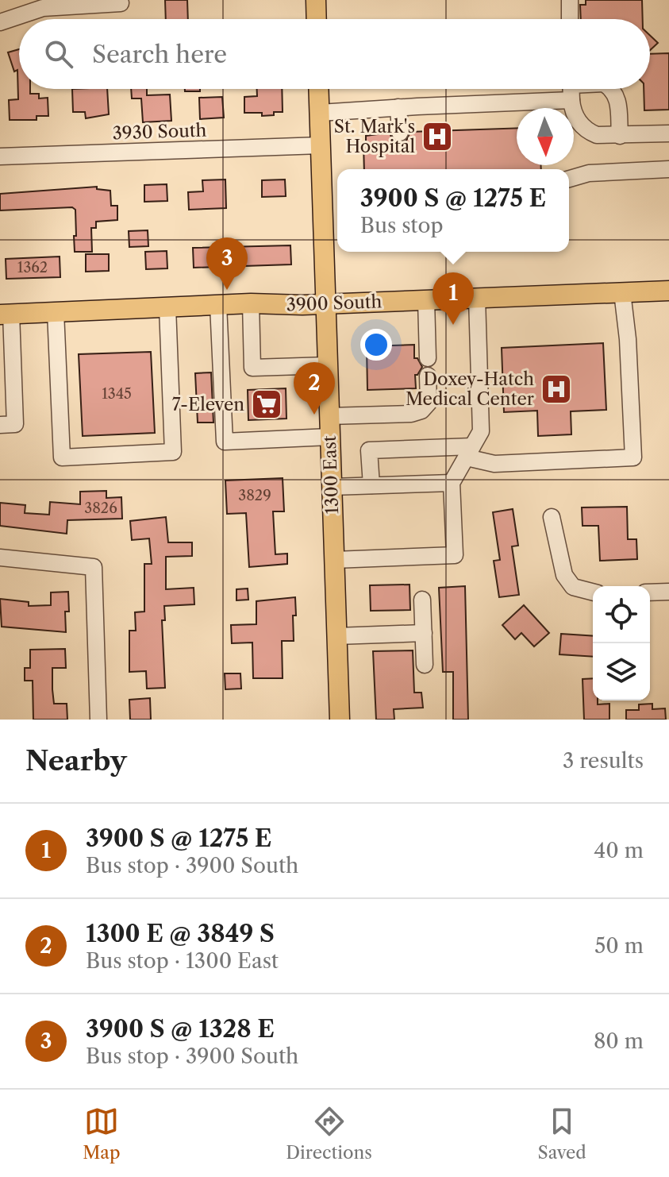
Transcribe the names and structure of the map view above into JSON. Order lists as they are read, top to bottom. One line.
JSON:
{"streets":{"main road":["3900 South","1300 East"],"street":["3930 South"]},"crossings":[["3930 South","1300 East"],["3900 South","1300 East"]],"places":{"hospital":["St. Mark's Hospital","Doxey-Hatch Medical Center"],"supermarket":["7-Eleven"]},"house_numbers":["1362","1345","3829","3826"],"north":"bottom","page":{"search":"Search here","popup":["3900 S @ 1275 E","Bus stop"],"pins":["3","1","2"],"heading":["Nearby","3 results"],"list":[{"mark":"1","name":"3900 S @ 1275 E","note":"Bus stop · 3900 South","value":"40 m"},{"mark":"2","name":"1300 E @ 3849 S","note":"Bus stop · 1300 East","value":"50 m"},{"mark":"3","name":"3900 S @ 1328 E","note":"Bus stop · 3900 South","value":"80 m"}],"nav":["Map","Directions","Saved"]}}
